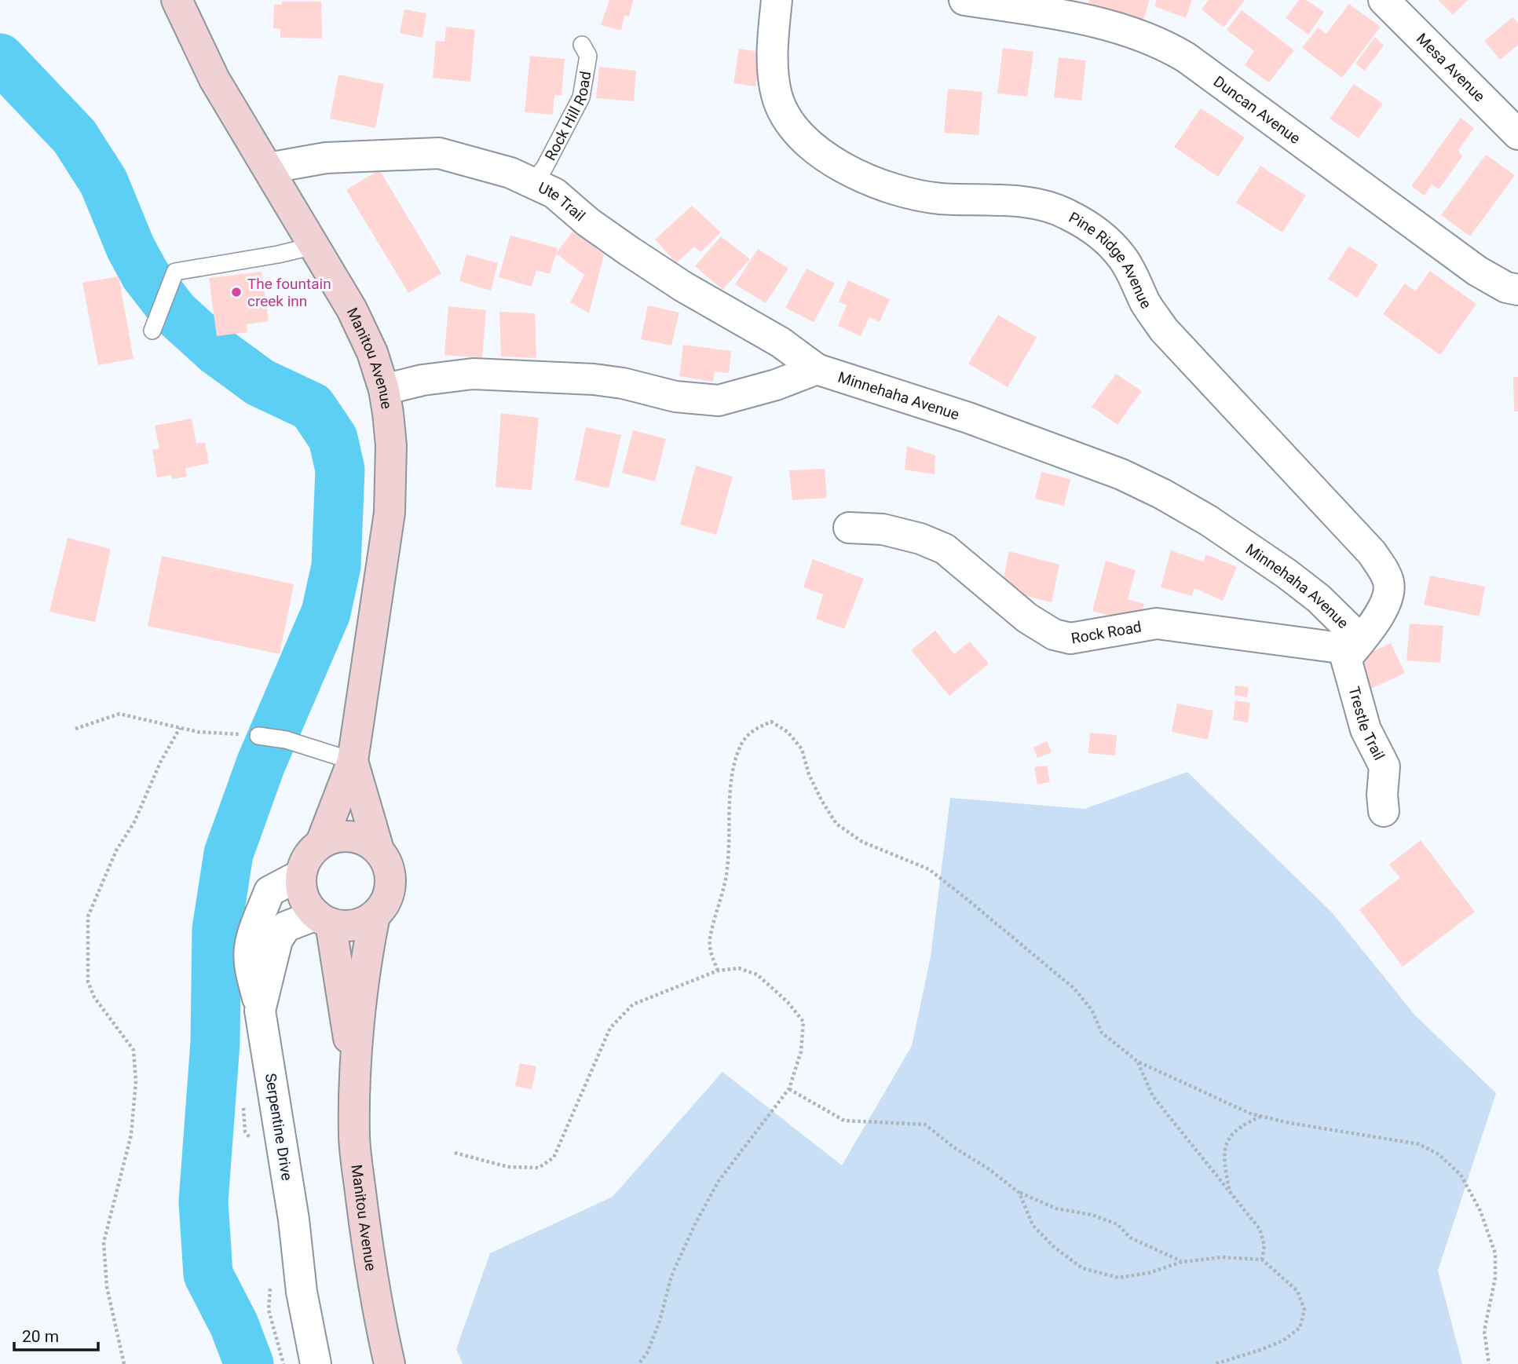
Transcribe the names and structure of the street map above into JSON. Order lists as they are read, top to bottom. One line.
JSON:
{"streets":{"main road":["Manitou Avenue"],"street":["Mesa Avenue","Duncan Avenue","Ute Trail","Pine Ridge Avenue","Minnehaha Avenue","Rock Road","Trestle Trail","Serpentine Drive"],"lane":["Rock Hill Road"]},"crossings":[["Rock Hill Road","Ute Trail"],["Ute Trail","Manitou Avenue"],["Ute Trail","Minnehaha Avenue"],["Pine Ridge Avenue","Minnehaha Avenue"],["Pine Ridge Avenue","Rock Road"],["Pine Ridge Avenue","Trestle Trail"],["Manitou Avenue","Serpentine Drive"],["Minnehaha Avenue","Rock Road"],["Minnehaha Avenue","Trestle Trail"],["Rock Road","Trestle Trail"]],"places":["The fountain creek inn"],"scale_bar":"20 m"}
